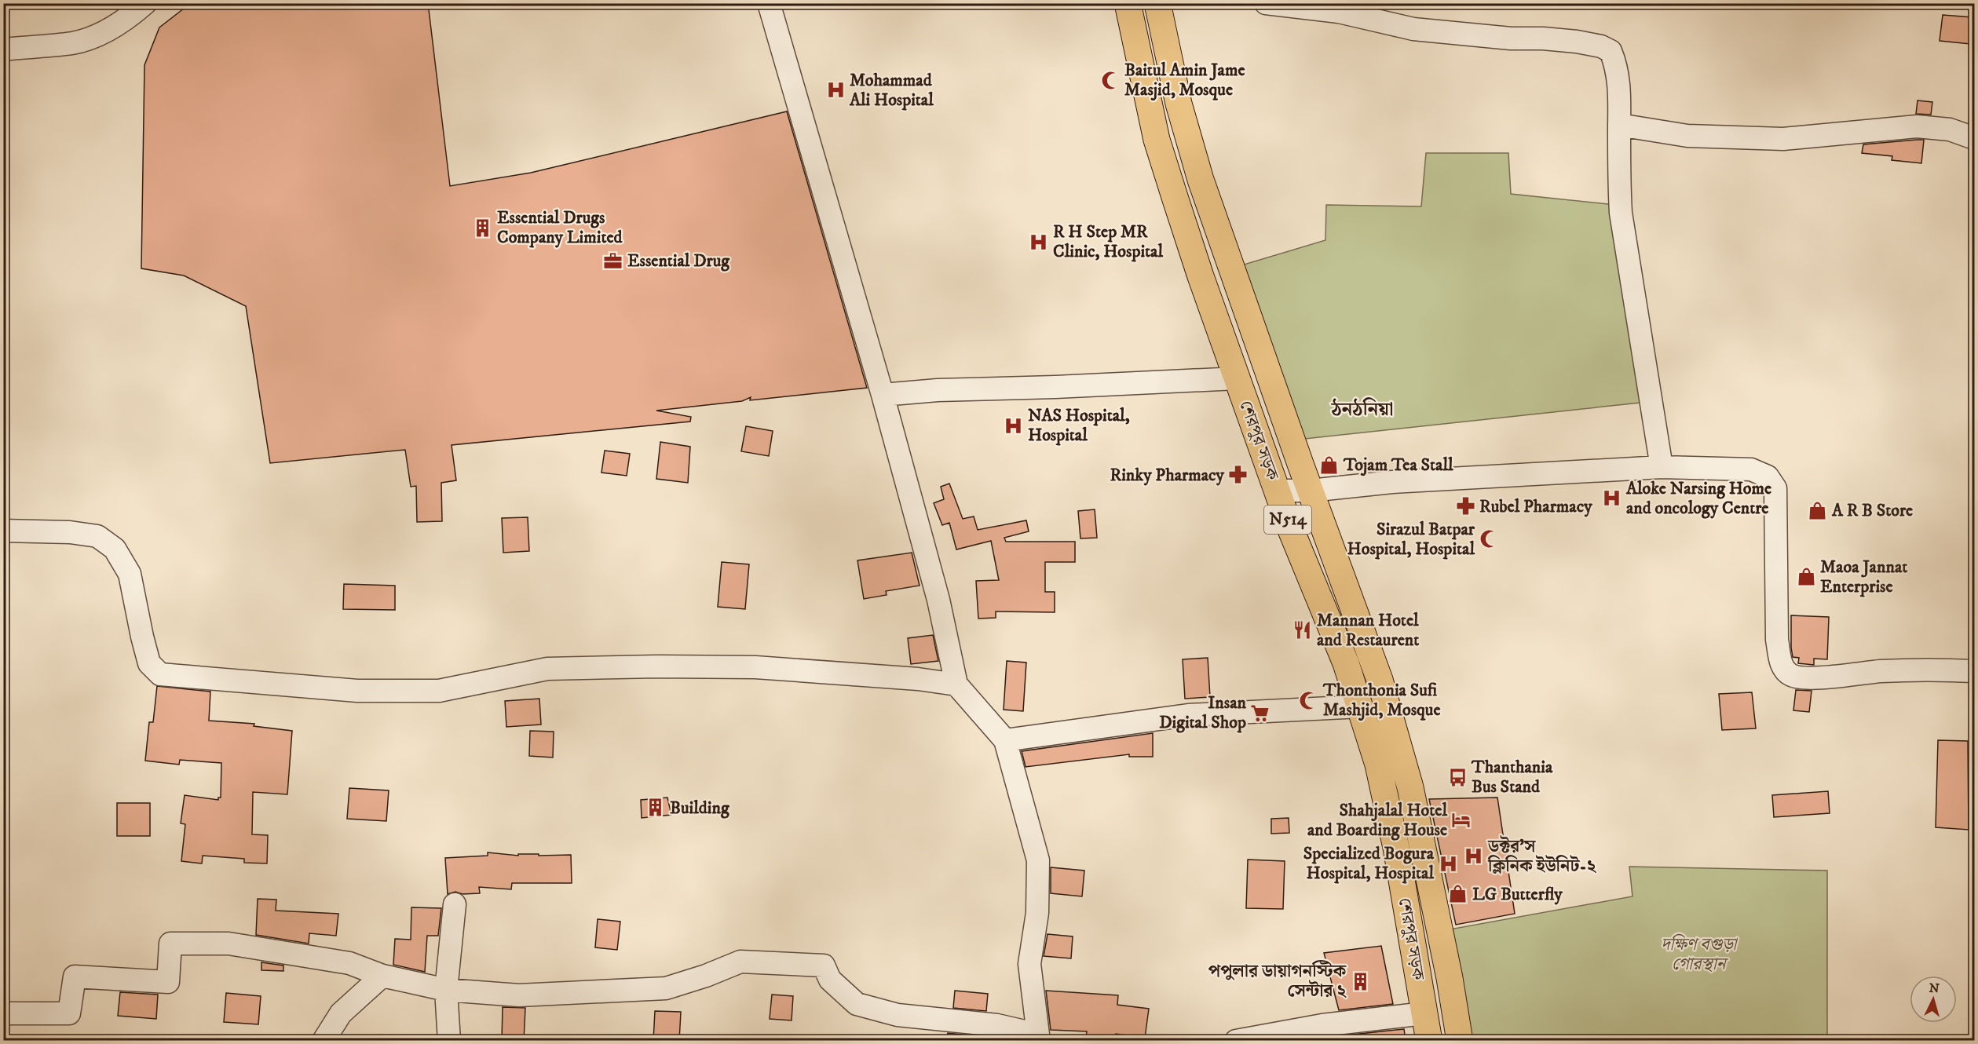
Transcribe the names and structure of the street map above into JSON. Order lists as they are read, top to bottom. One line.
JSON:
{"streets":{"highway":["শেরপুর সড়ক","N514"]},"districts":["ঠনঠনিয়া"],"parks":["দক্ষিণ বগুড়া গোরস্থান"],"places":{"mosque":["Baitul Amin Jame Masjid, Mosque","Sirazul Batpar Hospital, Hospital","Thonthonia Sufi Mashjid, Mosque"],"hospital":["Mohammad Ali Hospital","R H Step MR Clinic, Hospital","NAS Hospital, Hospital","Aloke Narsing Home and oncology Centre","ডক্টর'স ক্লিনিক ইউনিট-২","Specialized Bogura Hospital, Hospital"],"building":["Essential Drugs Company Limited","Building","পপুলার ডায়াগনস্টিক সেন্টার ২"],"office":["Essential Drug"],"shop":["Tojam Tea Stall","A R B Store","Maoa Jannat Enterprise","LG Butterfly"],"pharmacy":["Rinky Pharmacy","Rubel Pharmacy"],"restaurant":["Mannan Hotel and Restaurent"],"supermarket":["Insan Digital Shop"],"bus stop":["Thanthania Bus Stand"],"hotel":["Shahjalal Hotel and Boarding House"]},"north":"top"}
